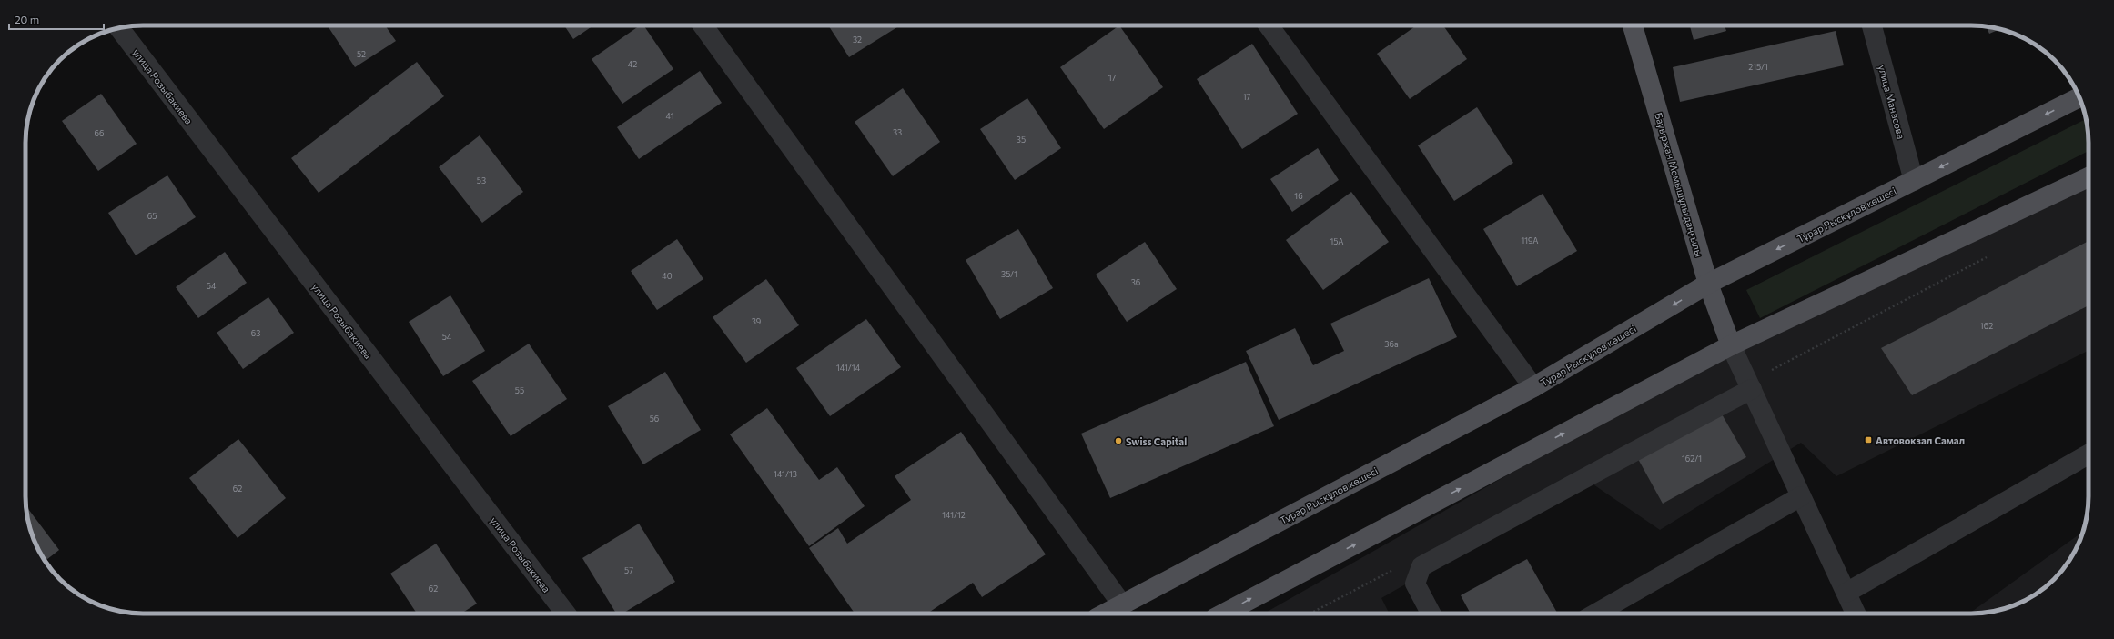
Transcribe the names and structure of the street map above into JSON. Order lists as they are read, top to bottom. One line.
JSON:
{"streets":{"main road":["Бауыржан Момышұлы даңғылы","Тұрар Рыскұлов көшесі"],"street":["улица Розыбакиева","улица Манасова"]},"crossings":[["улица Манасова","Тұрар Рыскұлов көшесі"],["Бауыржан Момышұлы даңғылы","Тұрар Рыскұлов көшесі"]],"places":{"transit":["Автовокзал Самал"],"other":["Swiss Capital"]},"house_numbers":["32","52","42","215/1","17","17","41","33","66","35","53","16","65","119А","15А","35/1","40","36","64","39","162","63","54","36а","141/14","55","56","162/1","141/13","62","141/12","57","62"],"scale_bar":"20 m"}
